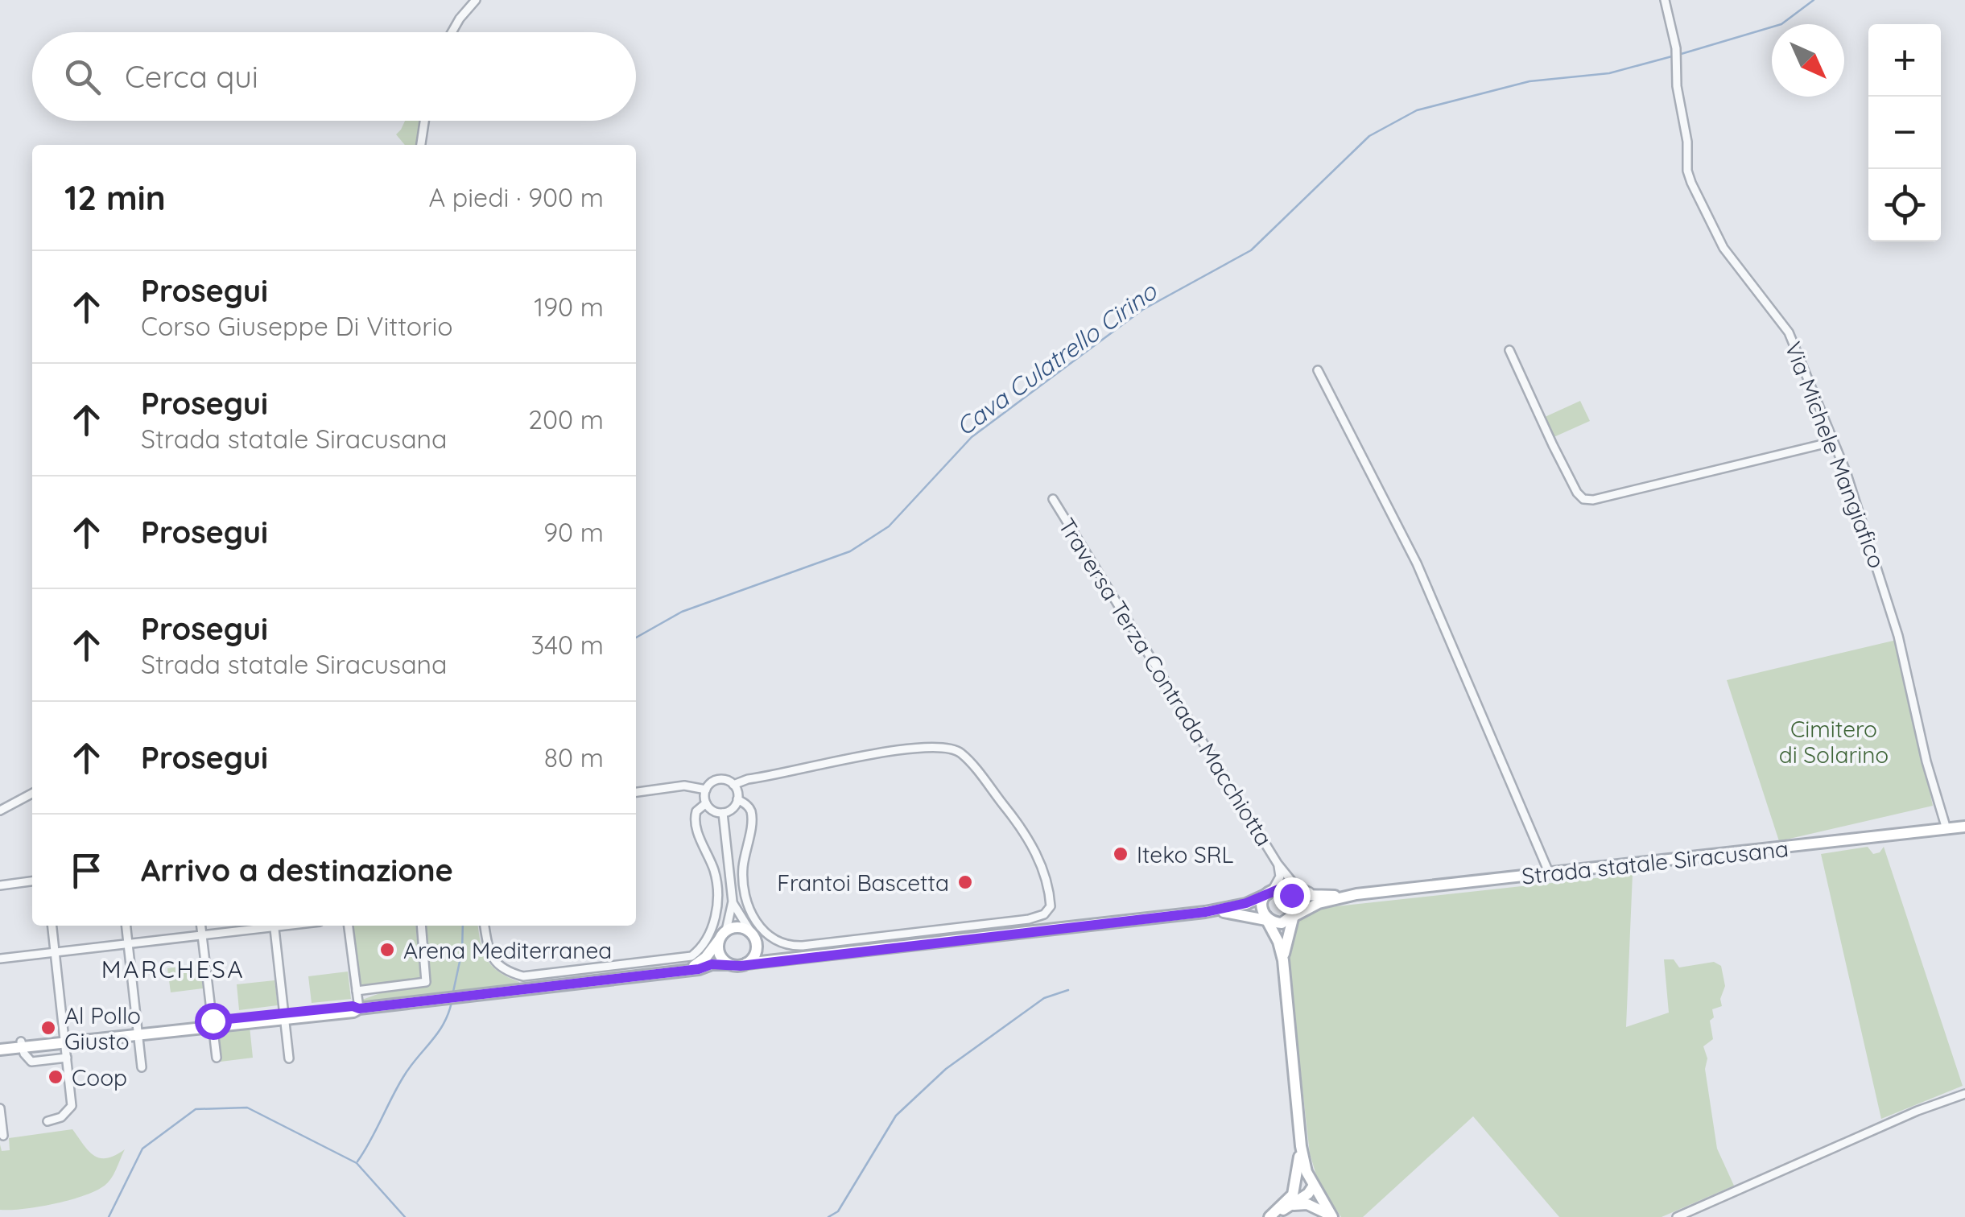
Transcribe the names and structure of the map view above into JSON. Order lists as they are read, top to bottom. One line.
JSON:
{"streets":{"main road":["Strada statale Siracusana"],"street":["Via Michele Mangiafico","Traversa Terza Contrada Macchiotta"]},"crossings":[["Via Michele Mangiafico","Strada statale Siracusana"]],"districts":["MARCHESA"],"water":["Cava Culatrello Cirino"],"parks":["Cimitero di Solarino"],"places":["Iteko SRL","Frantoi Bascetta","Arena Mediterranea","Al Pollo Giusto","Coop"],"north":"bottom right","page":{"map_buttons":["+","−"],"search":"Cerca qui","heading":["12 min","A piedi · 900 m"],"list":[["Prosegui","Corso Giuseppe Di Vittorio","190 m"],["Prosegui","Strada statale Siracusana","200 m"],["Prosegui","90 m"],["Prosegui","Strada statale Siracusana","340 m"],["Prosegui","80 m"],"Arrivo a destinazione"]}}
